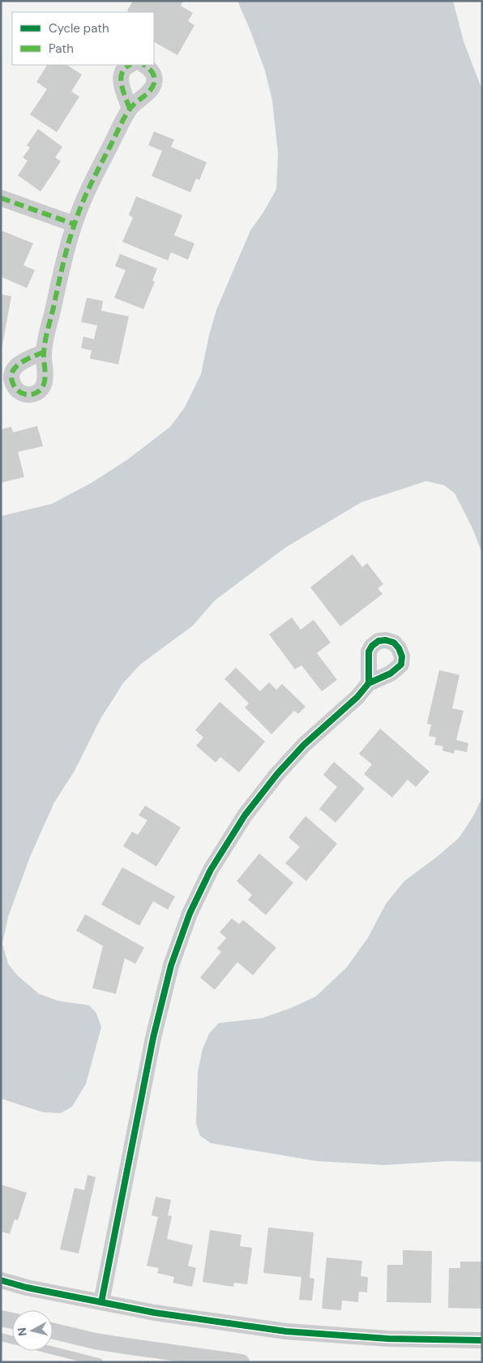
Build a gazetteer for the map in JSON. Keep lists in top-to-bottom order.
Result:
{
  "legend": ["Cycle path", "Path"],
  "north": "left"
}
